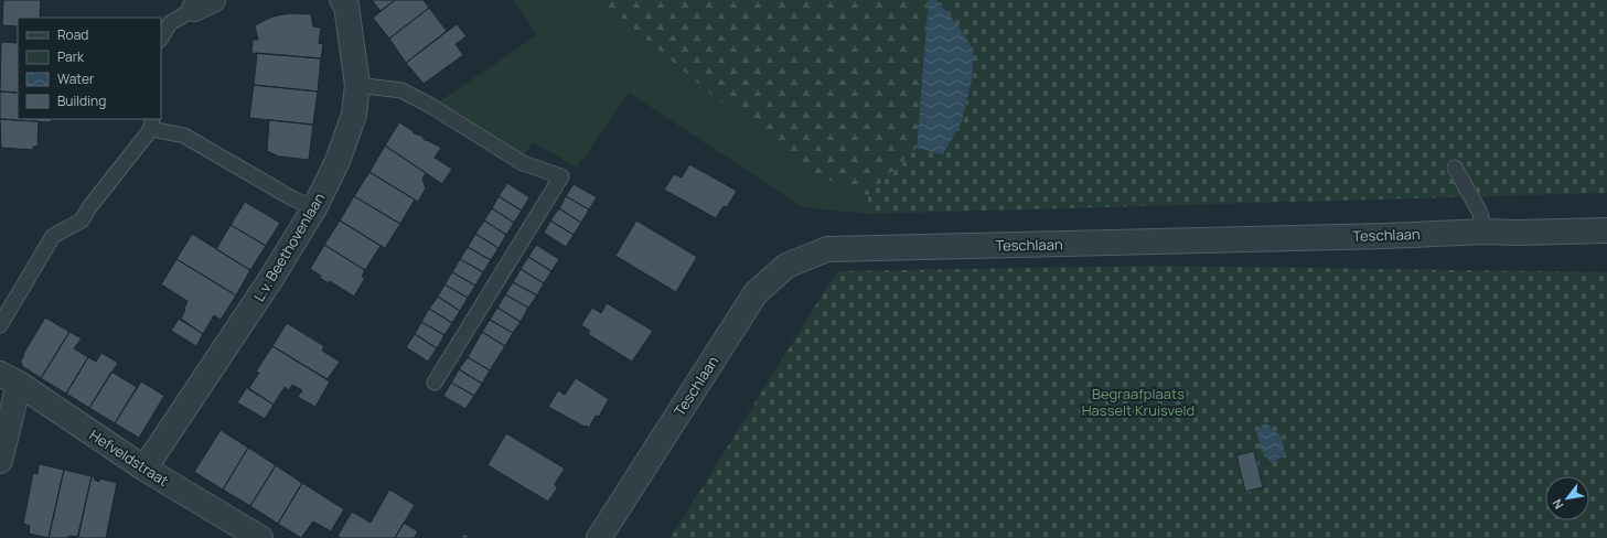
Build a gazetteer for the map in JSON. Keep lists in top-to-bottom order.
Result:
{
  "streets": {
    "street": ["Teschlaan", "L.v. Beethovenlaan", "Hefveldstraat"]
  },
  "crossings": [
    ["L.v. Beethovenlaan", "Hefveldstraat"]
  ],
  "parks": ["Begraafplaats Hasselt Kruisveld"],
  "legend": [
    "Road",
    "Park",
    "Water",
    "Building"
  ],
  "north": "bottom left"
}
